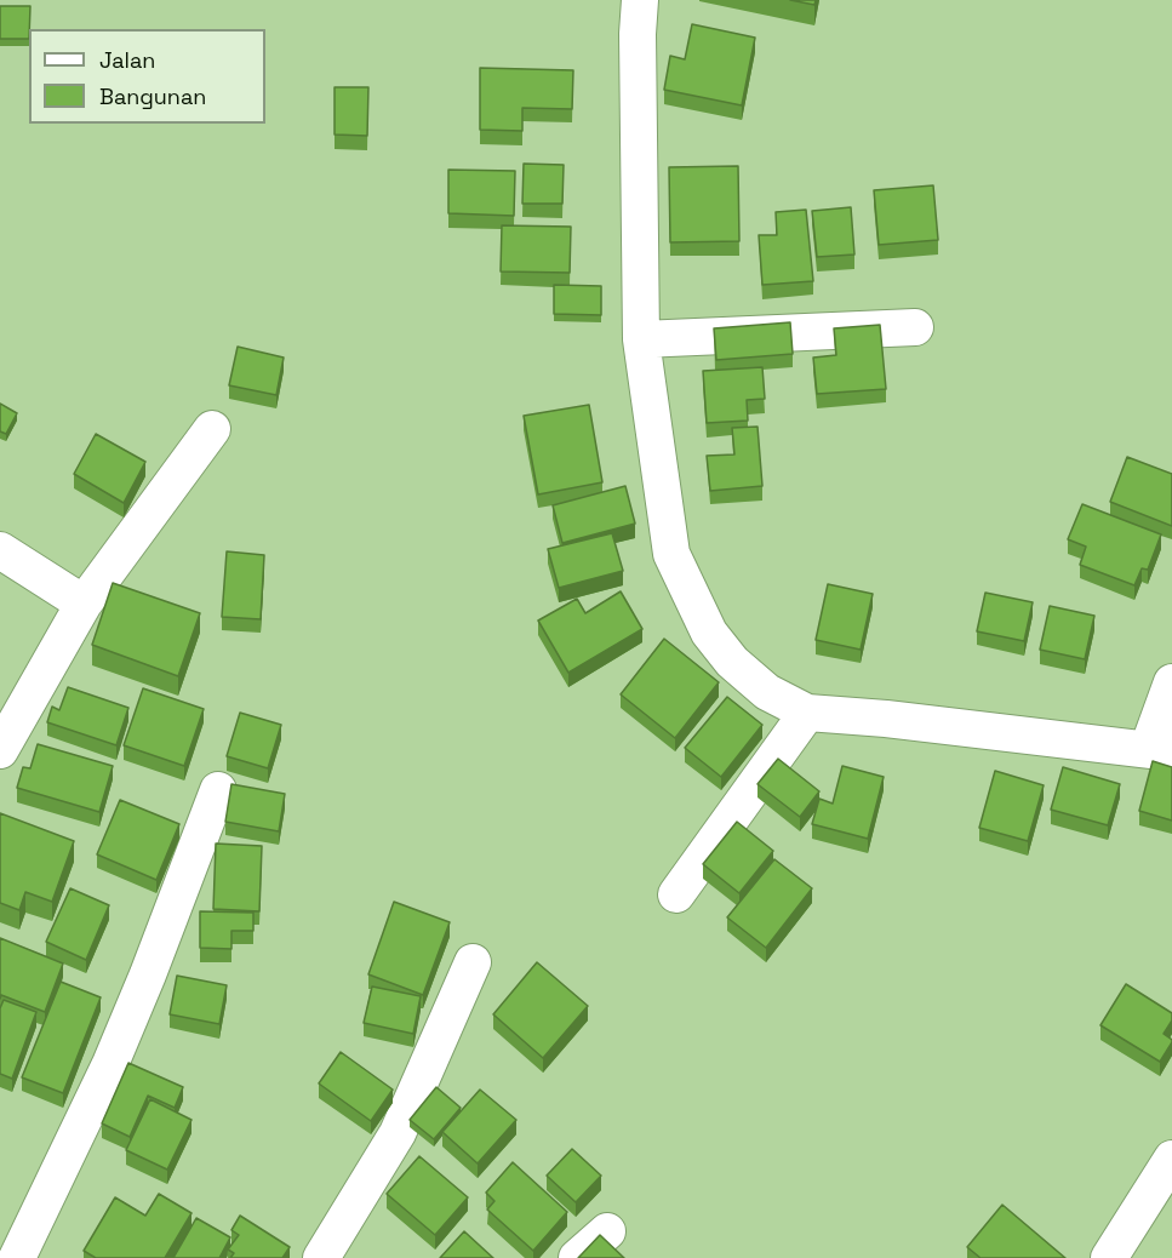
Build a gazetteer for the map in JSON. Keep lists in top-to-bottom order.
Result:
{
  "legend": ["Jalan", "Bangunan"]
}
